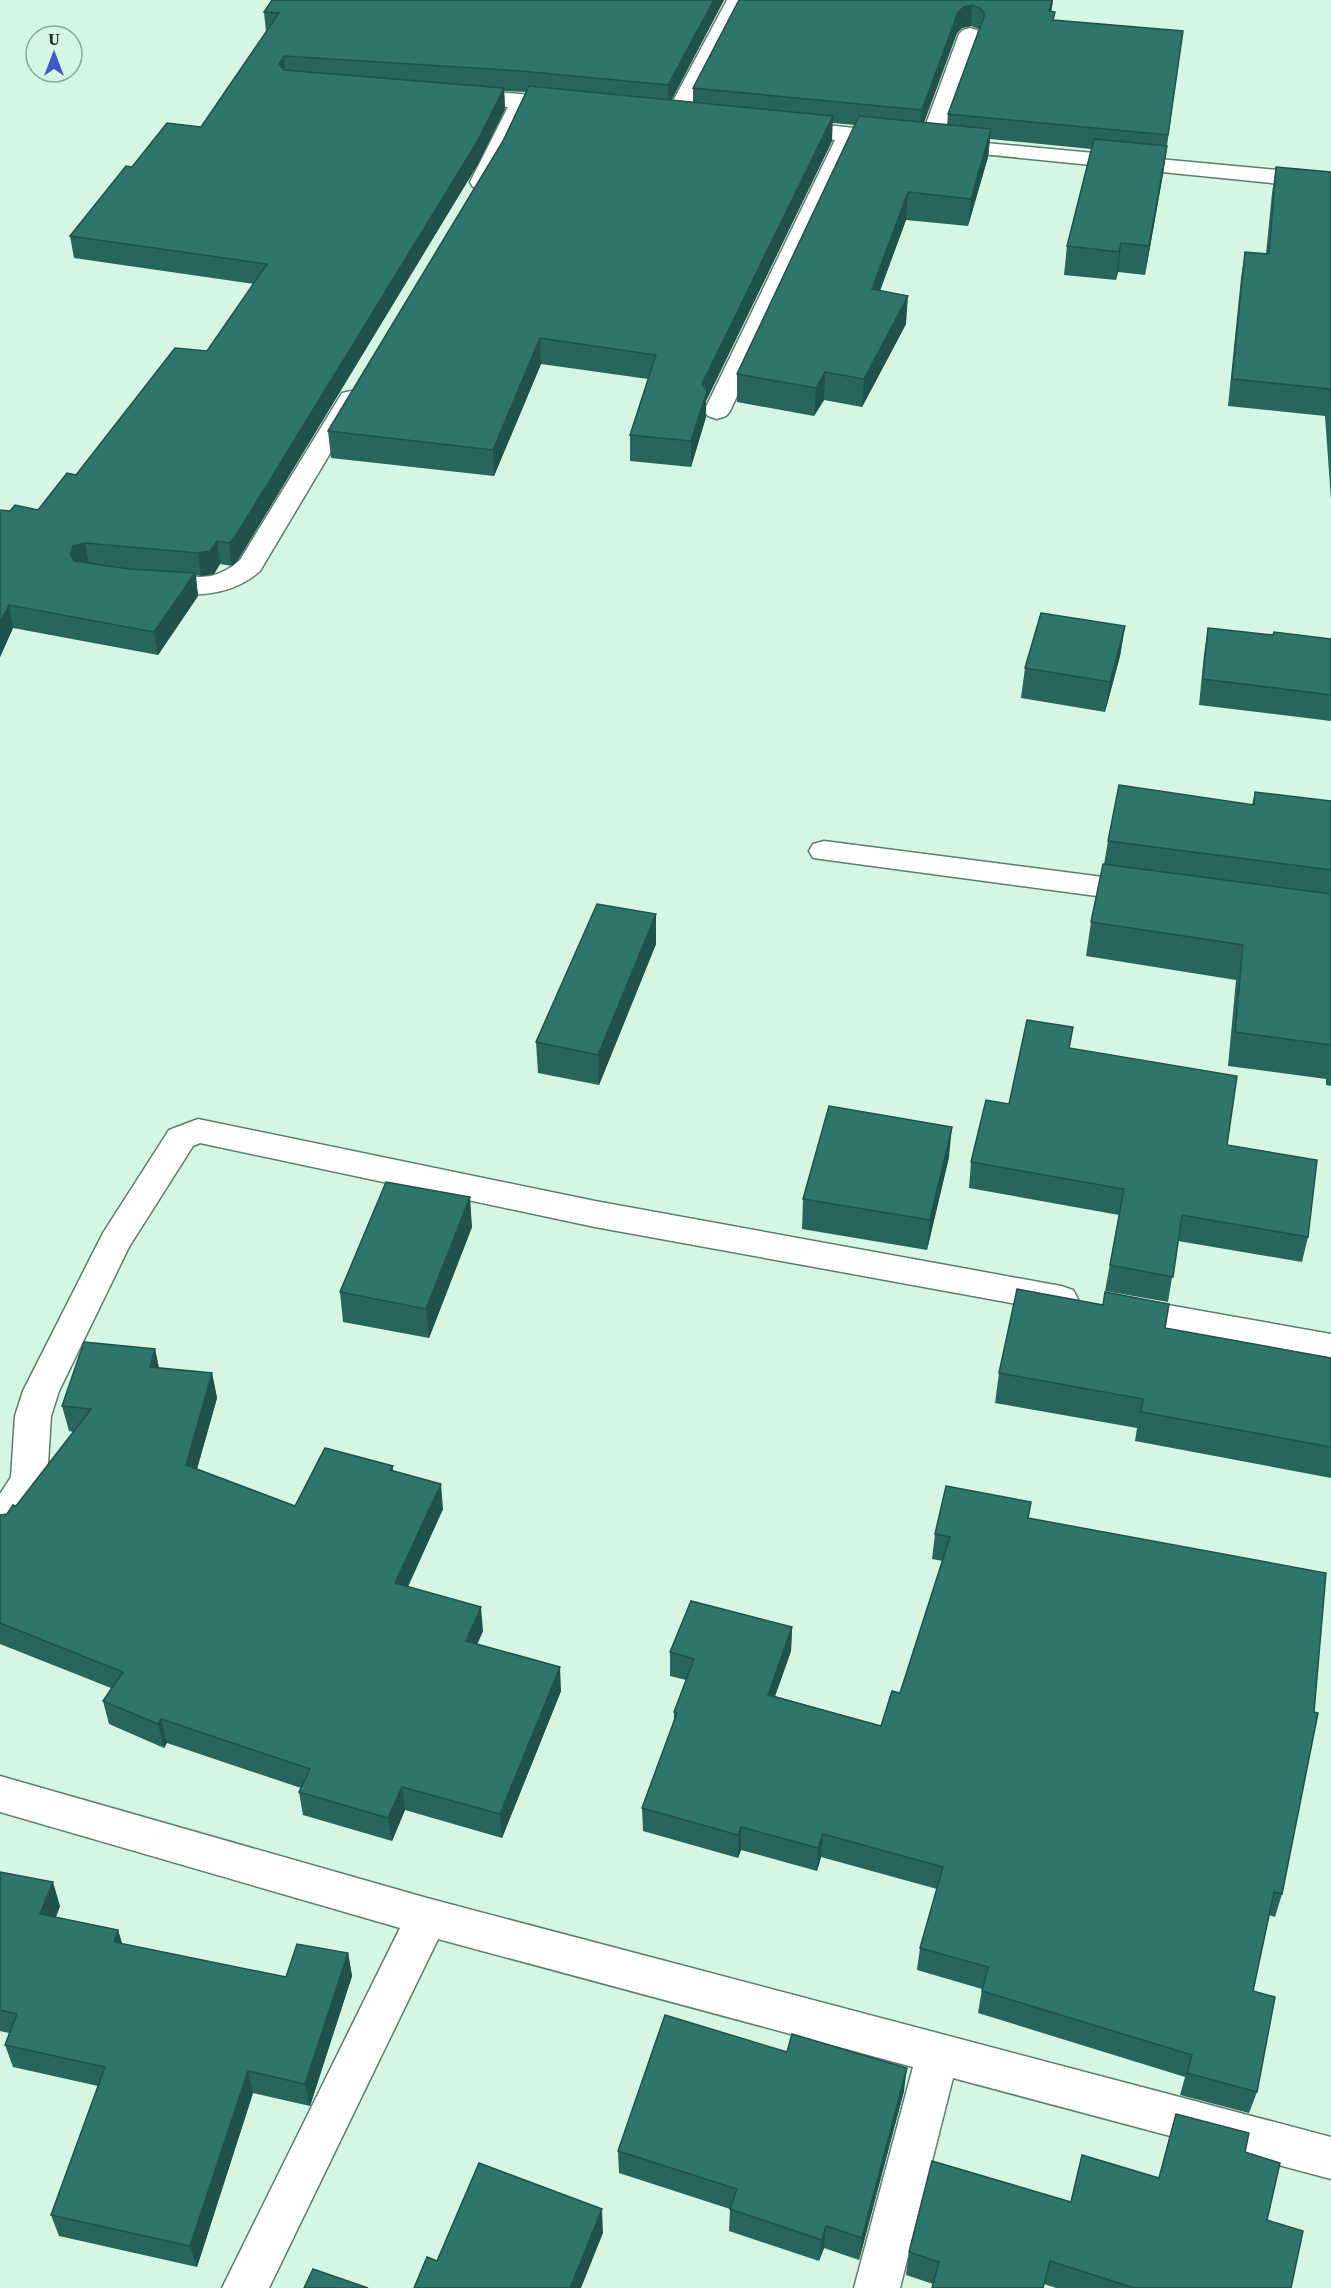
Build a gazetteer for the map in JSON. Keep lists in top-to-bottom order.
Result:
{
  "north": "top"
}
